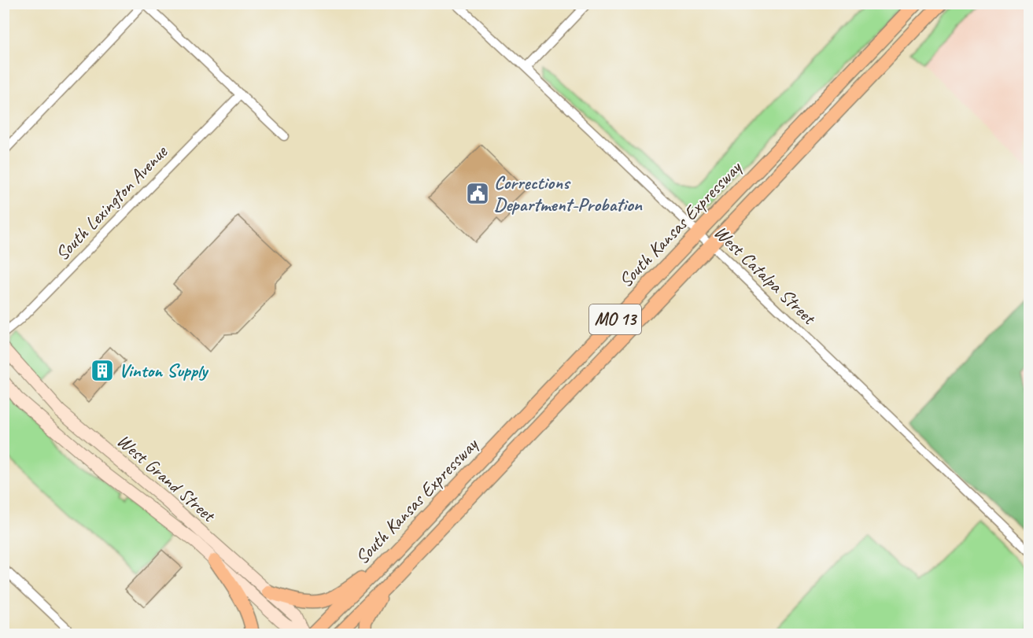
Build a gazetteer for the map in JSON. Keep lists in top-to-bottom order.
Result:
{
  "streets": {
    "main road": ["South Kansas Expressway", "MO 13", "West Grand Street"],
    "street": ["South Lexington Avenue", "West Catalpa Street"]
  },
  "crossings": [
    ["South Kansas Expressway", "West Catalpa Street"]
  ],
  "places": {
    "public building": ["Corrections Department-Probation"],
    "building": ["Vinton Supply"]
  }
}
